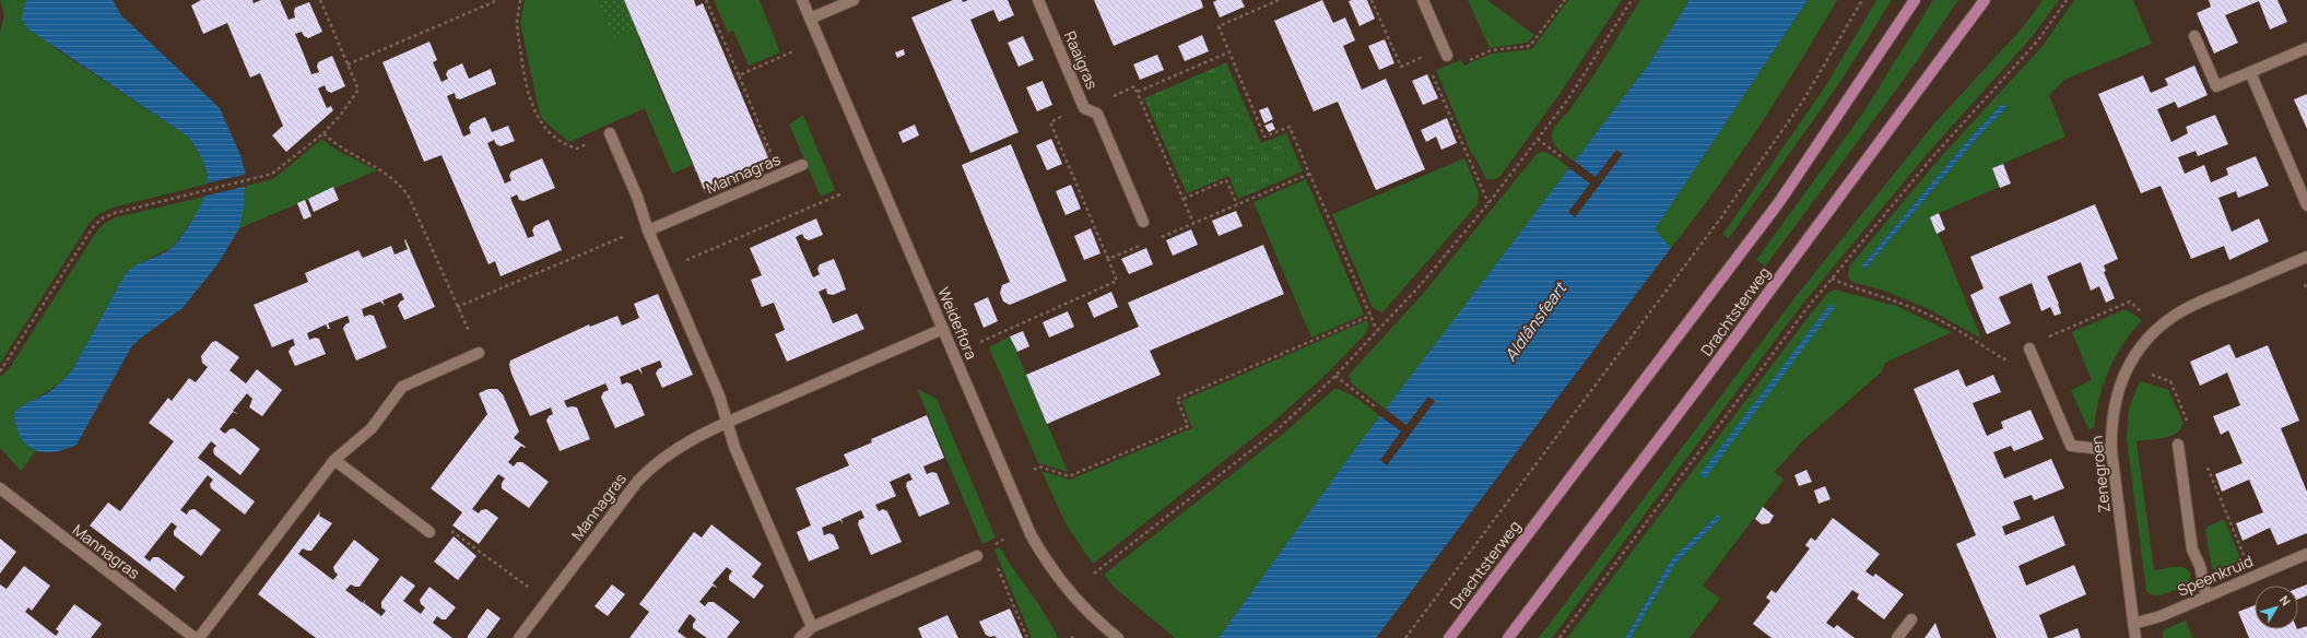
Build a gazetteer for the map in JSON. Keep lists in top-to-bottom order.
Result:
{
  "streets": {
    "main road": ["Drachtsterweg"],
    "street": [
      "Raaigras",
      "Mannagras",
      "Weideflora",
      "Zenegroen",
      "Speenkruid"
    ]
  },
  "crossings": [
    ["Mannagras", "Weideflora"],
    ["Zenegroen", "Speenkruid"]
  ],
  "water": ["Aldlânsfeart"],
  "north": "top right"
}
